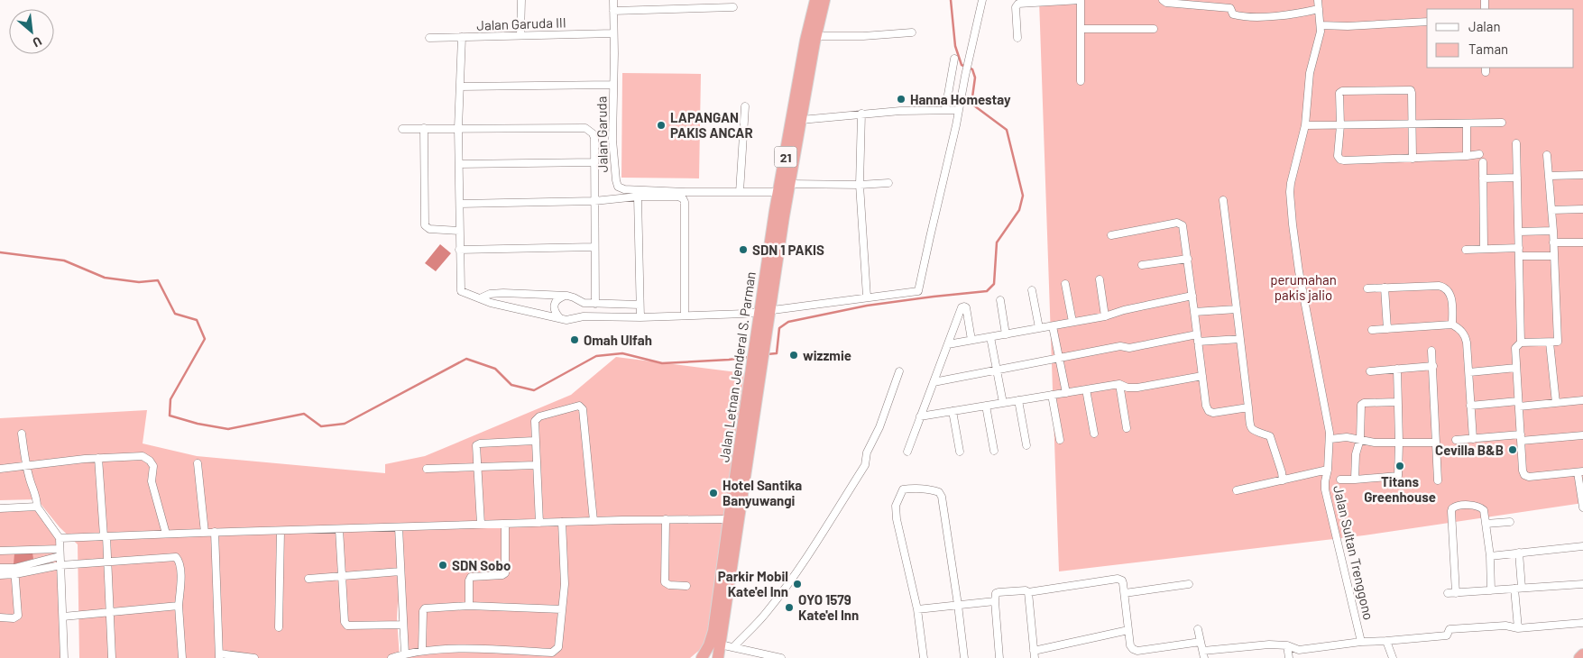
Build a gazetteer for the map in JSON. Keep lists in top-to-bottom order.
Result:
{
  "streets": {
    "highway": ["21", "Jalan Letnan Jenderal S. Parman"],
    "street": ["Jalan Garuda III", "Jalan Garuda", "Jalan Sultan Trenggono"]
  },
  "crossings": [
    ["Jalan Garuda III", "Jalan Garuda"],
    ["Jalan Garuda", "Jalan Letnan Jenderal S. Parman"]
  ],
  "parks": ["perumahan pakis jalio"],
  "places": [
    "Hanna Homestay",
    "LAPANGAN PAKIS ANCAR",
    "SDN 1 PAKIS",
    "Omah Ulfah",
    "wizzmie",
    "Cevilla B&B",
    "Titans Greenhouse",
    "Hotel Santika Banyuwangi",
    "SDN Sobo",
    "Parkir Mobil Kate'el Inn",
    "OYO 1579 Kate'el Inn"
  ],
  "legend": ["Jalan", "Taman"],
  "north": "bottom right"
}
